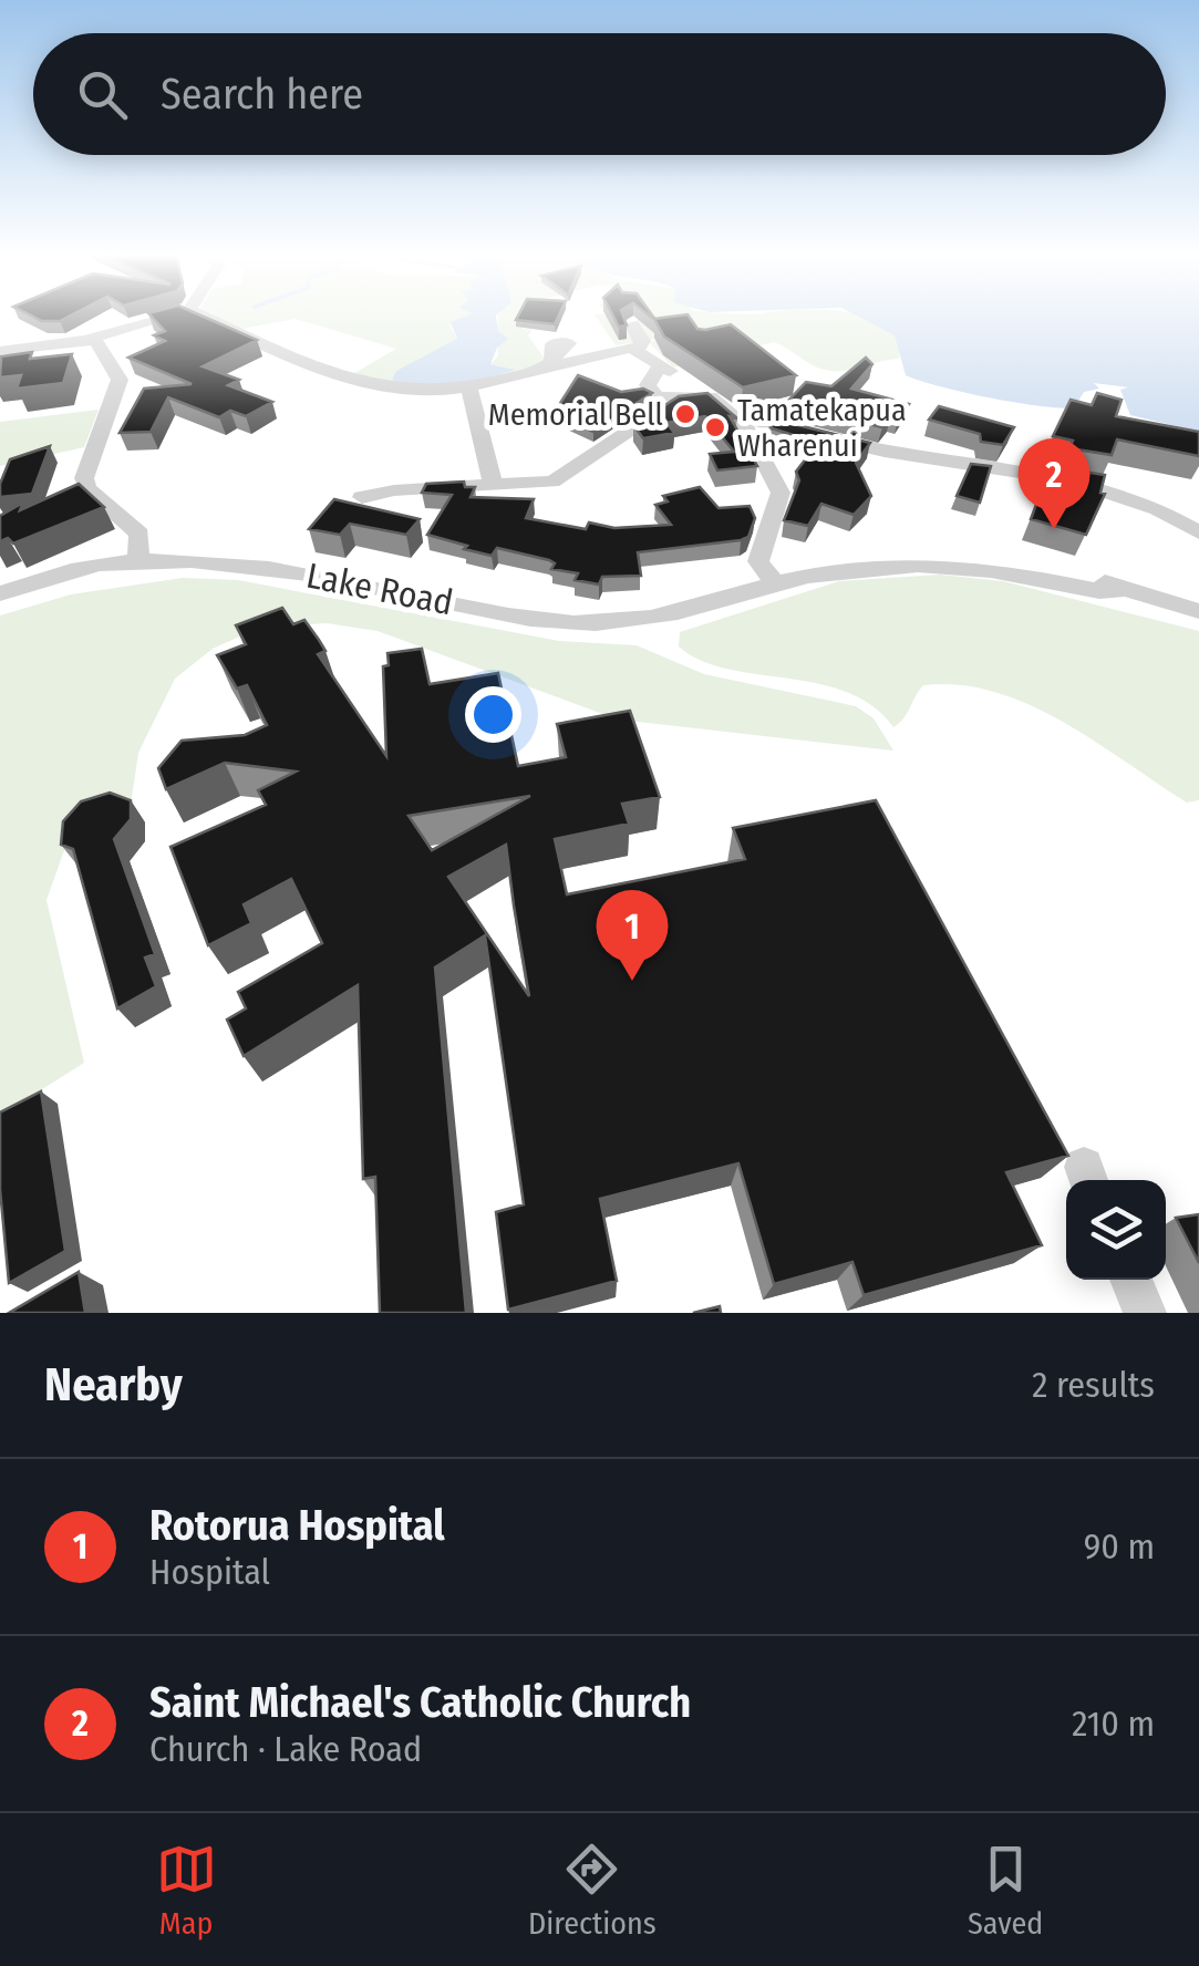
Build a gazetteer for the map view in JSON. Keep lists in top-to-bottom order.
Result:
{
  "streets": {
    "street": ["Lake Road"]
  },
  "places": ["Memorial Bell", "Tamatekapua Wharenui"],
  "page": {
    "search": "Search here",
    "pins": ["2", "1"],
    "heading": ["Nearby", "2 results"],
    "list": [
      {
        "mark": "1",
        "name": "Rotorua Hospital",
        "note": "Hospital",
        "value": "90 m"
      },
      {
        "mark": "2",
        "name": "Saint Michael's Catholic Church",
        "note": "Church · Lake Road",
        "value": "210 m"
      }
    ],
    "nav": ["Map", "Directions", "Saved"]
  }
}
